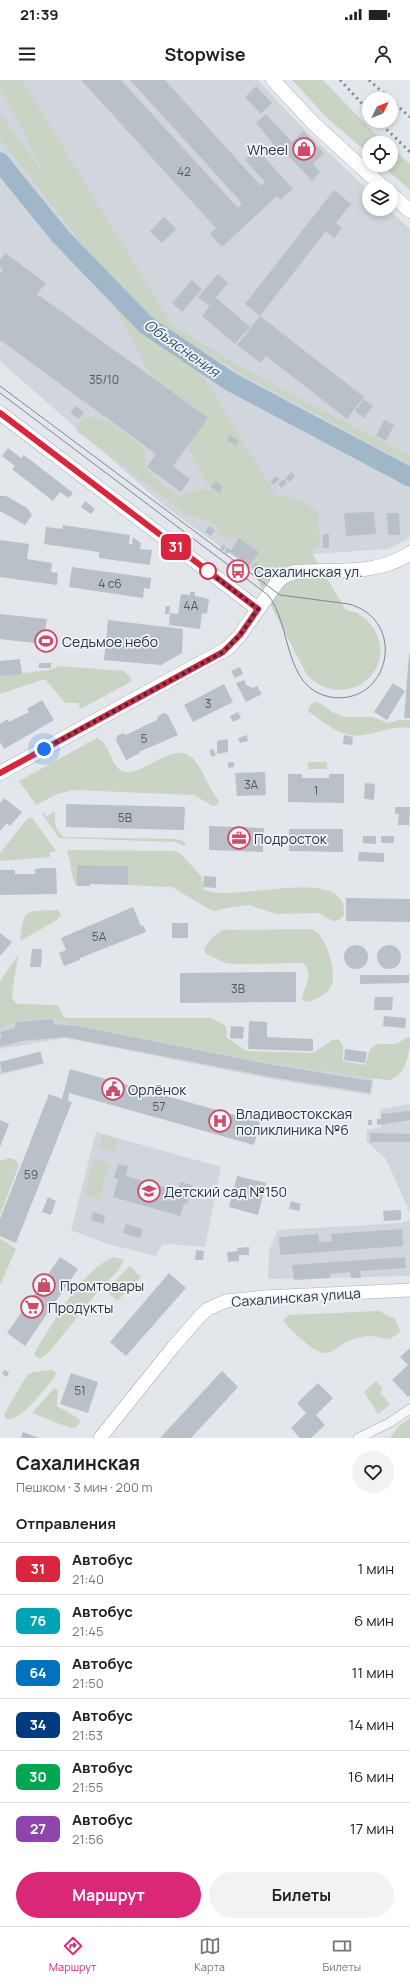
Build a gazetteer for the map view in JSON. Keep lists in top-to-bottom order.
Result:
{
  "streets": {
    "main road": ["Сахалинская улица"]
  },
  "water": ["Объяснения"],
  "places": {
    "shop": ["Wheel", "Промтовары"],
    "bus stop": ["Сахалинская ул."],
    "sports": ["Седьмое небо"],
    "office": ["Подросток"],
    "public building": ["Орлёнок"],
    "hospital": ["Владивостокская поликлиника №6"],
    "school or university": ["Детский сад №150"],
    "supermarket": ["Продукты"]
  },
  "lines": ["bus line 31"],
  "house_numbers": [
    "42",
    "35/10",
    "4 с6",
    "4А",
    "3",
    "5",
    "3А",
    "1",
    "5В",
    "5А",
    "3В",
    "57",
    "59",
    "51"
  ],
  "north": "top right",
  "page": {
    "status": "21:39",
    "header": "Stopwise",
    "on_map": "31",
    "heading": [
      ["Сахалинская", "Пешком · 3 мин · 200 m"],
      "Отправления"
    ],
    "list": [
      {
        "mark": "31",
        "name": "Автобус",
        "note": "21:40",
        "value": "1 мин"
      },
      {
        "mark": "76",
        "name": "Автобус",
        "note": "21:45",
        "value": "6 мин"
      },
      {
        "mark": "64",
        "name": "Автобус",
        "note": "21:50",
        "value": "11 мин"
      },
      {
        "mark": "34",
        "name": "Автобус",
        "note": "21:53",
        "value": "14 мин"
      },
      {
        "mark": "30",
        "name": "Автобус",
        "note": "21:55",
        "value": "16 мин"
      },
      {
        "mark": "27",
        "name": "Автобус",
        "note": "21:56",
        "value": "17 мин"
      }
    ],
    "buttons": ["Маршрут", "Билеты"],
    "tabs": ["Маршрут", "Карта", "Билеты"]
  }
}
